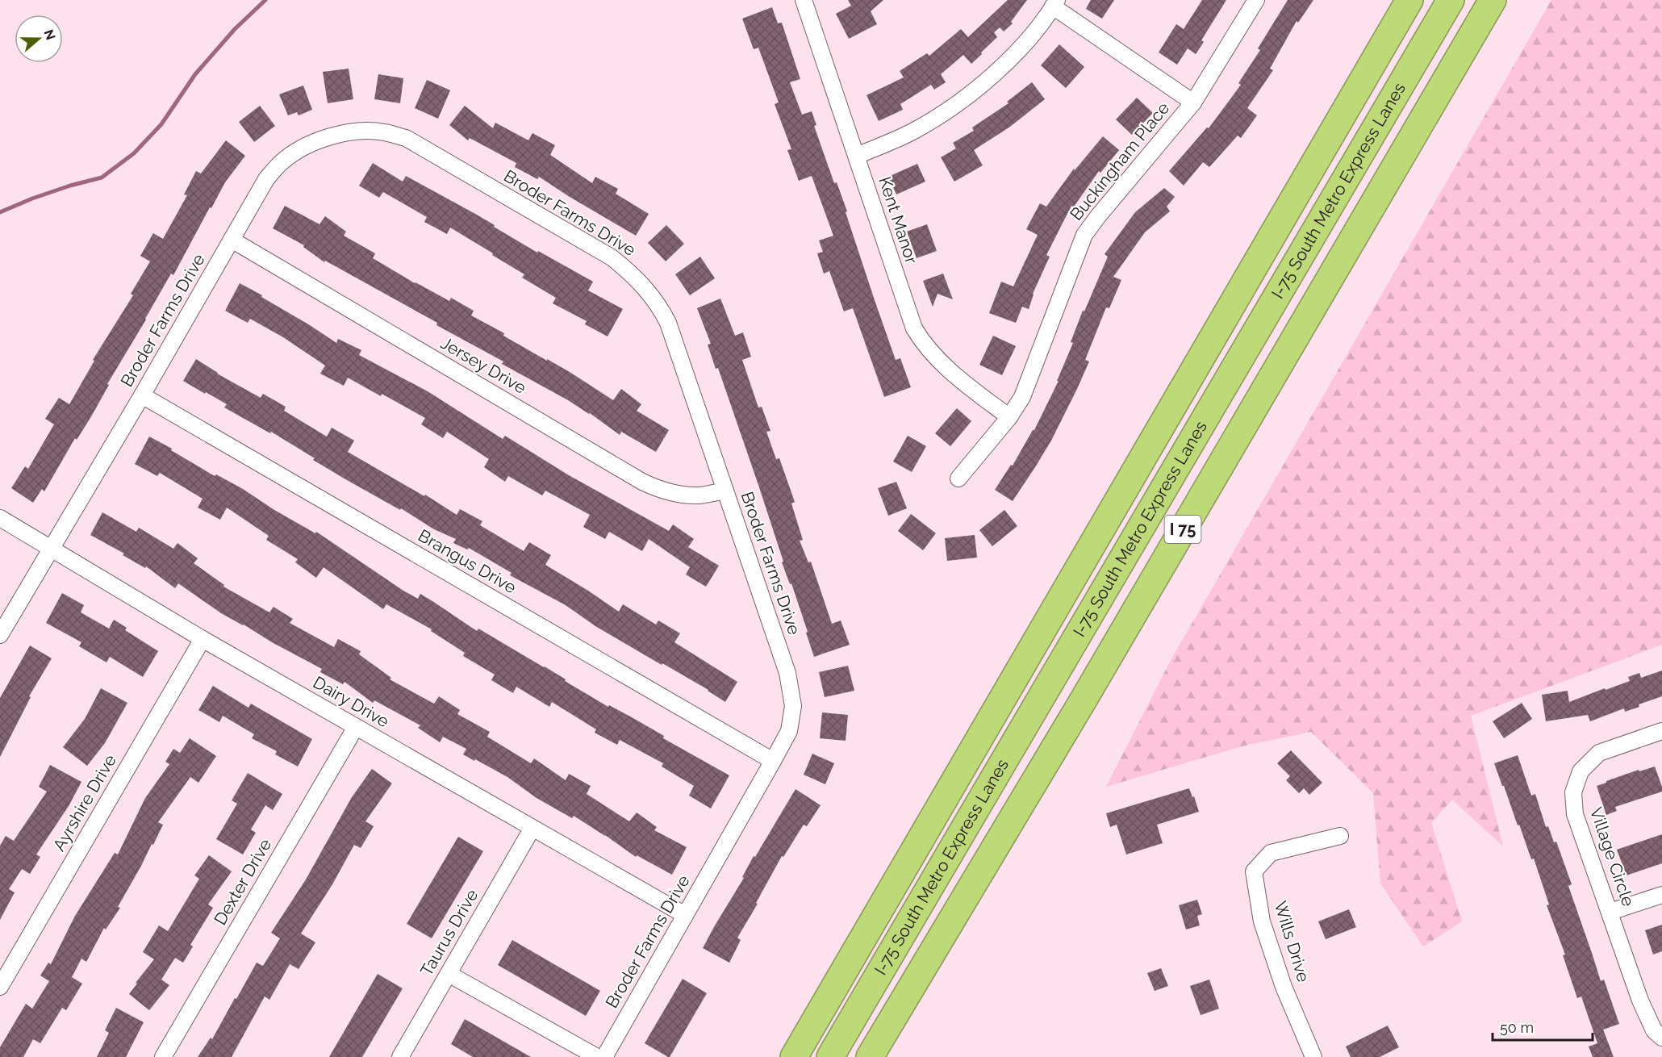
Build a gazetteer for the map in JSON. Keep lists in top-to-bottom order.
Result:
{
  "streets": {
    "highway": ["I-75 South Metro Express Lanes", "I 75"],
    "street": [
      "Buckingham Place",
      "Broder Farms Drive",
      "Kent Manor",
      "Jersey Drive",
      "Brangus Drive",
      "Dairy Drive",
      "Ayrshire Drive",
      "Village Circle",
      "Dexter Drive",
      "Taurus Drive",
      "Wills Drive"
    ]
  },
  "crossings": [
    ["Buckingham Place", "Kent Manor"],
    ["Broder Farms Drive", "Jersey Drive"],
    ["Broder Farms Drive", "Brangus Drive"],
    ["Broder Farms Drive", "Dairy Drive"],
    ["Dairy Drive", "Ayrshire Drive"],
    ["Dairy Drive", "Dexter Drive"],
    ["Dairy Drive", "Taurus Drive"]
  ],
  "scale_bar": "50 m",
  "north": "right"
}
